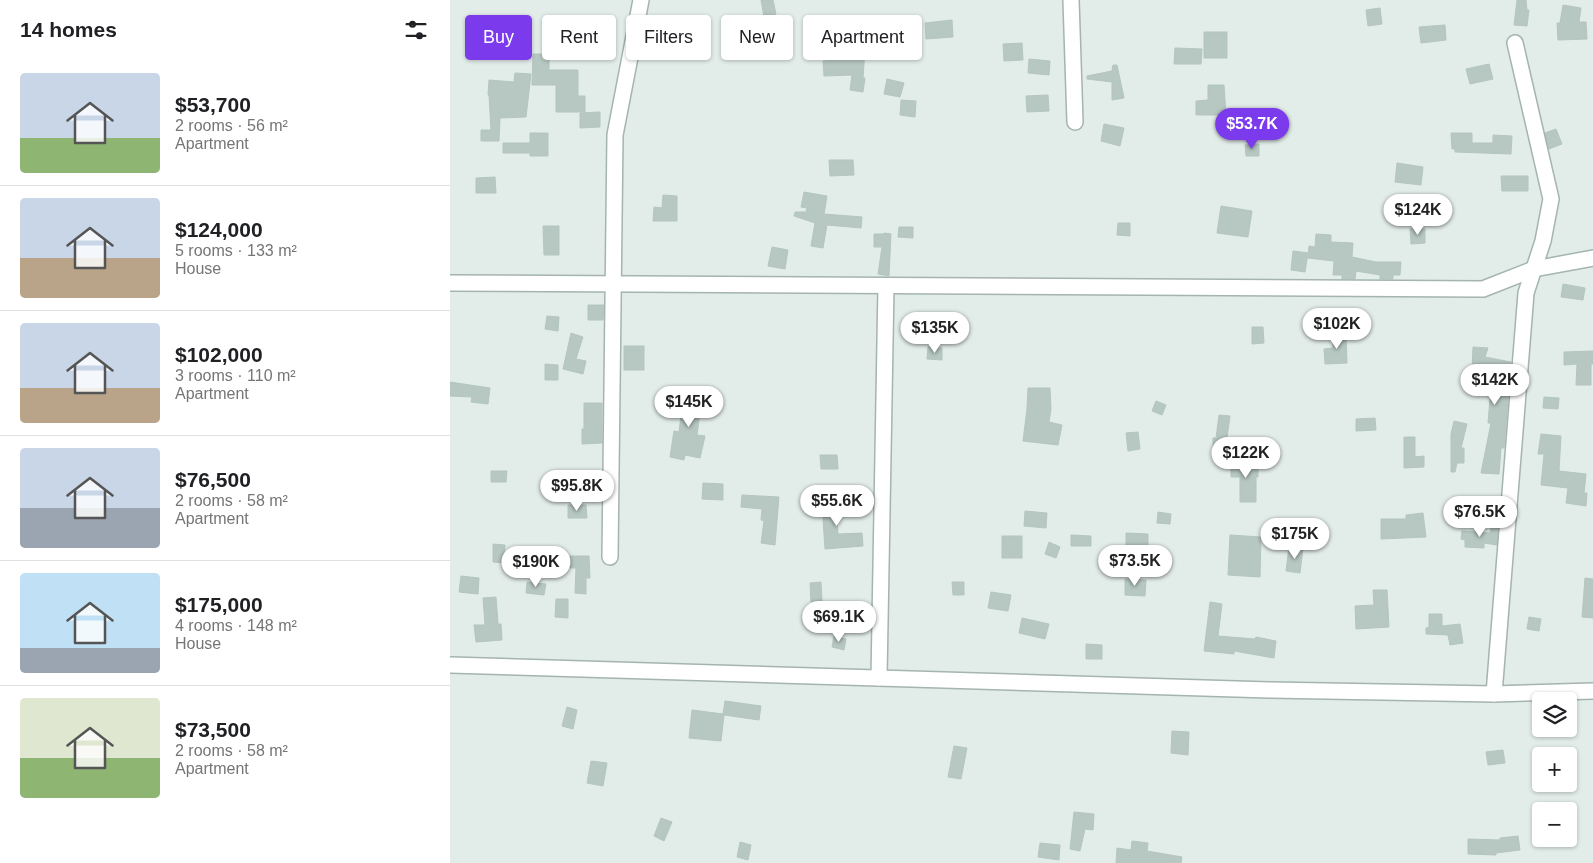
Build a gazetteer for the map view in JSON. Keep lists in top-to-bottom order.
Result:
{
  "page": {
    "heading": "14 homes",
    "chip": [
      "Buy",
      "Rent",
      "Filters",
      "New",
      "Apartment"
    ],
    "list": [
      {
        "name": "$53,700",
        "note": "2 rooms · 56 m² · Apartment"
      },
      {
        "name": "$124,000",
        "note": "5 rooms · 133 m² · House"
      },
      {
        "name": "$102,000",
        "note": "3 rooms · 110 m² · Apartment"
      },
      {
        "name": "$76,500",
        "note": "2 rooms · 58 m² · Apartment"
      },
      {
        "name": "$175,000",
        "note": "4 rooms · 148 m² · House"
      },
      {
        "name": "$73,500",
        "note": "2 rooms · 58 m² · Apartment"
      }
    ],
    "price": [
      "$53.7K",
      "$124K",
      "$102K",
      "$135K",
      "$142K",
      "$145K",
      "$122K",
      "$95.8K",
      "$55.6K",
      "$76.5K",
      "$175K",
      "$73.5K",
      "$190K",
      "$69.1K"
    ],
    "map_buttons": ["+", "−"]
  }
}
